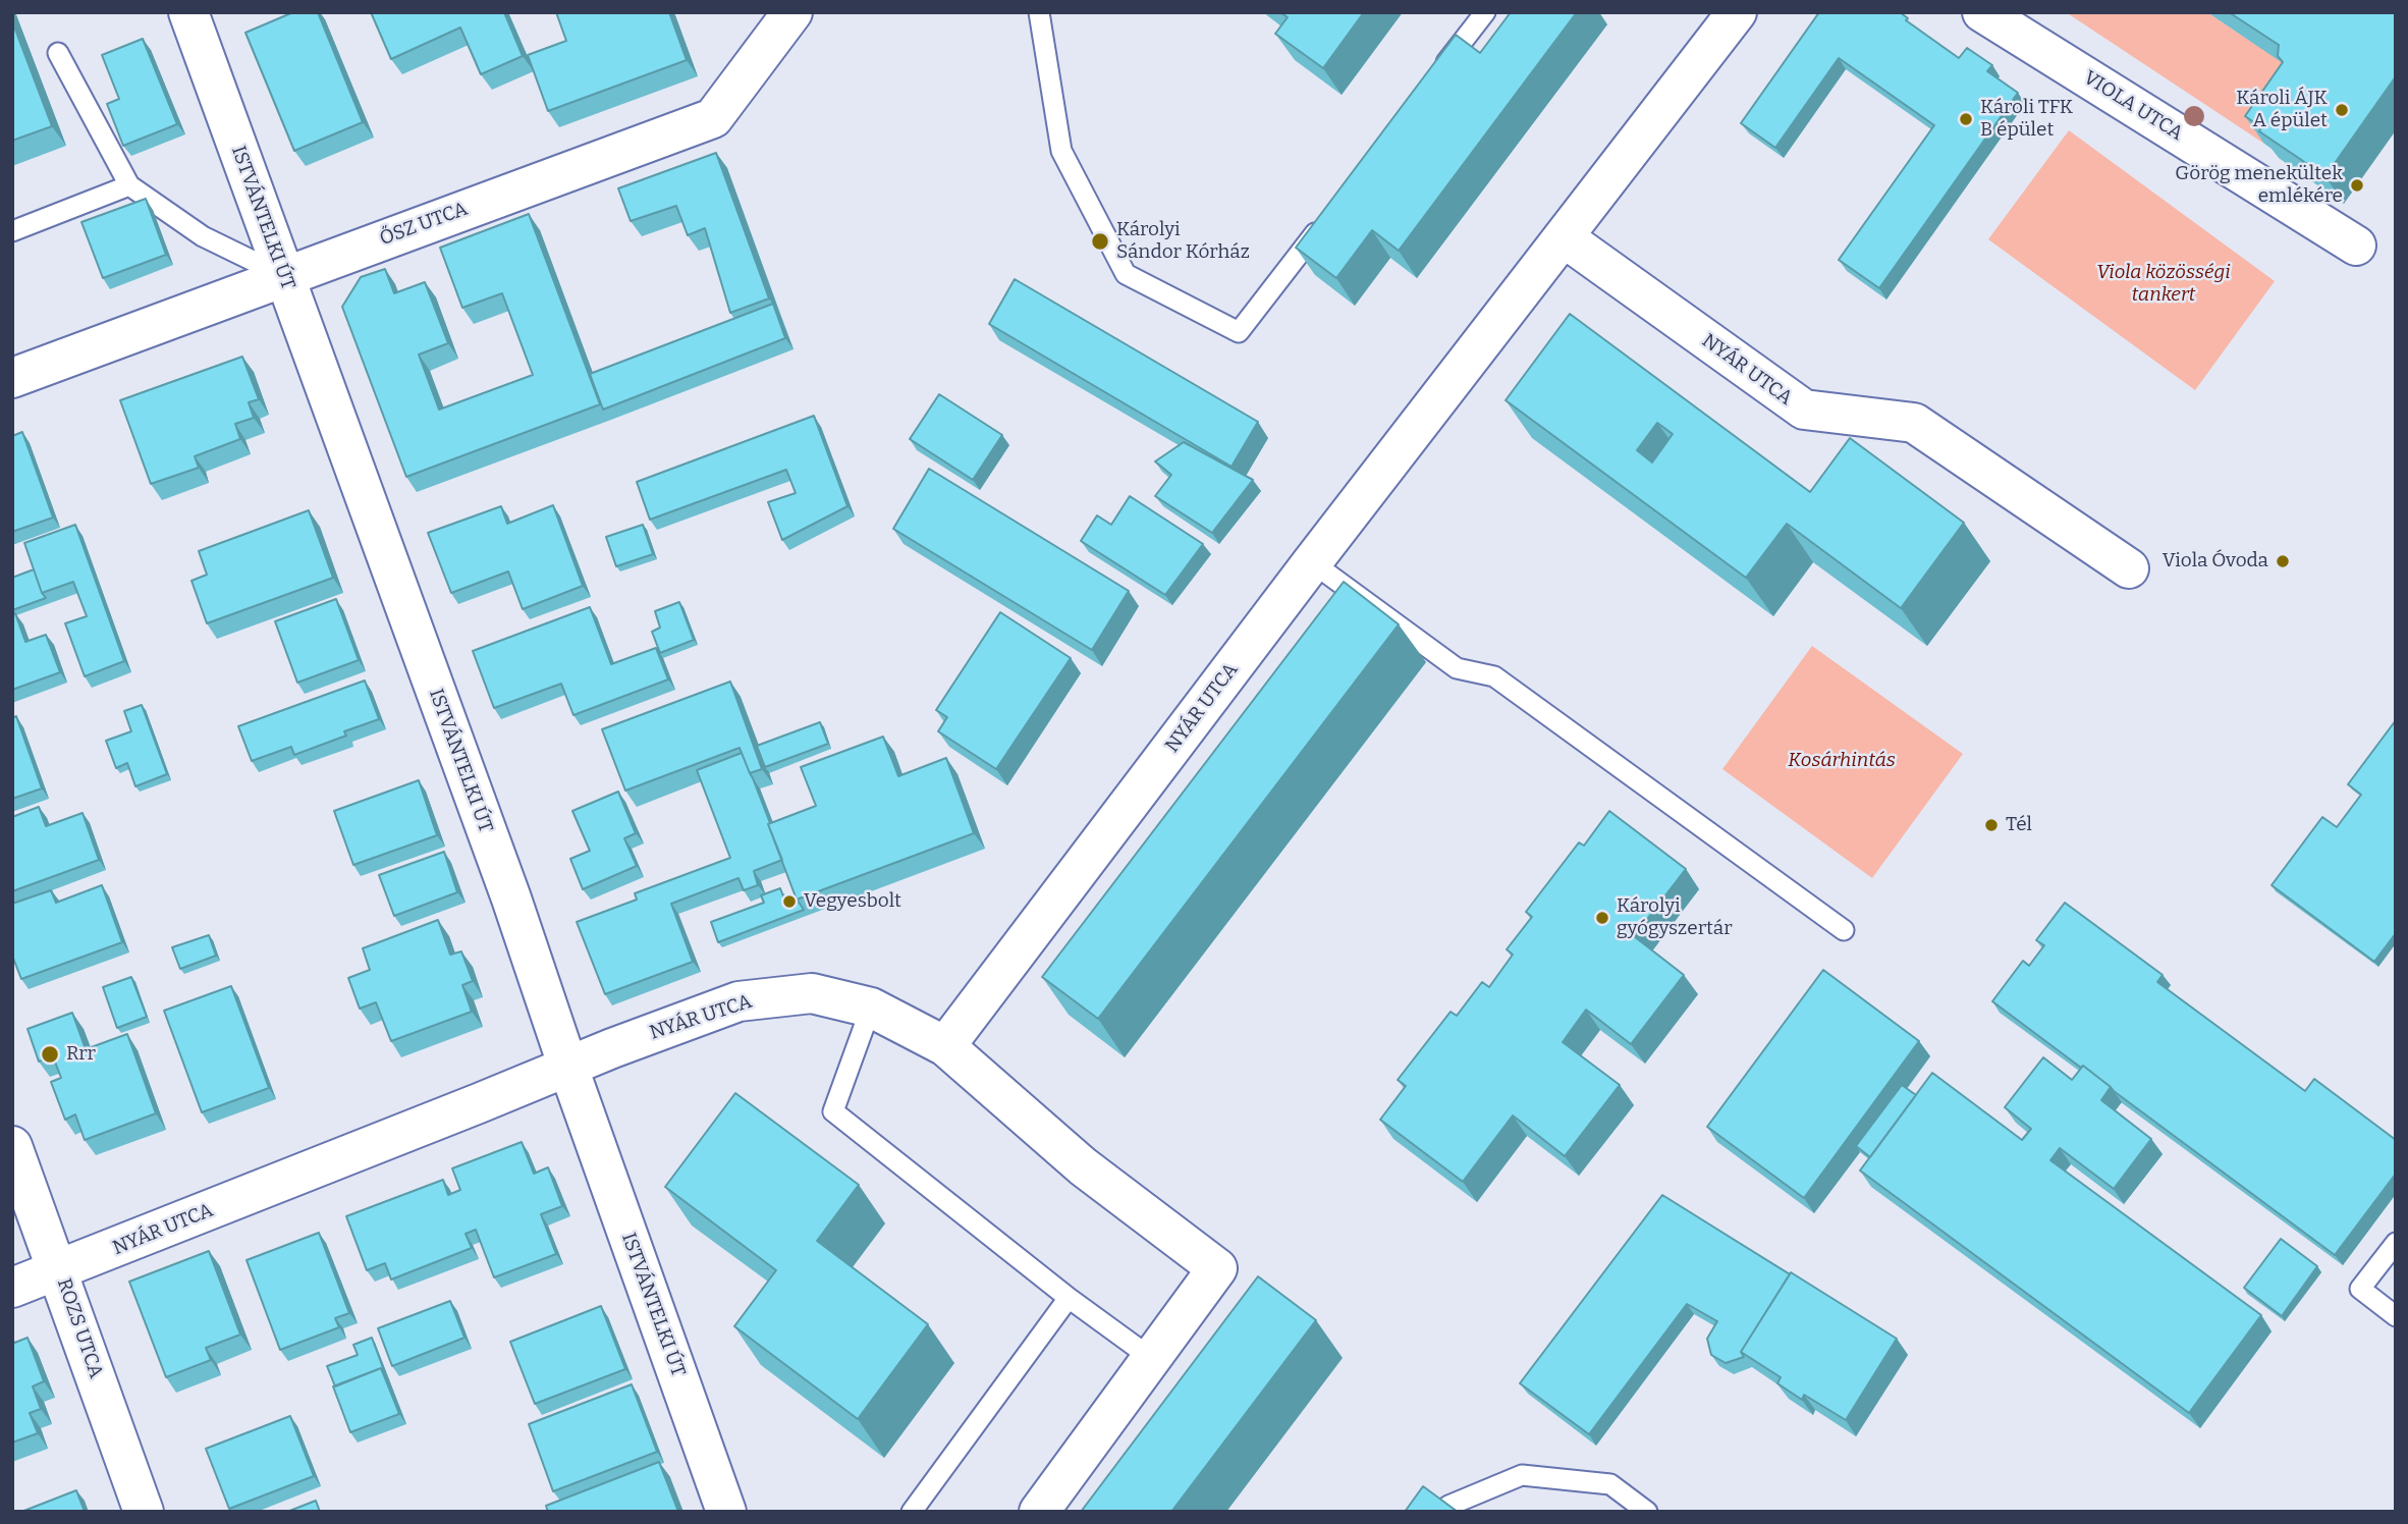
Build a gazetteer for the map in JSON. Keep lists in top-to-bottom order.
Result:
{
  "streets": {
    "street": [
      "VIOLA UTCA",
      "ISTVÁNTELKI ÚT",
      "ŐSZ UTCA",
      "NYÁR UTCA",
      "ROZS UTCA"
    ]
  },
  "crossings": [
    ["ISTVÁNTELKI ÚT", "ŐSZ UTCA"],
    ["ISTVÁNTELKI ÚT", "NYÁR UTCA"],
    ["NYÁR UTCA", "ROZS UTCA"]
  ],
  "parks": ["Viola közösségi tankert", "Kosárhintás"],
  "places": [
    "Károli ÁJK A épület",
    "Károli TFK B épület",
    "Görög menekültek emlékére",
    "Károlyi Sándor Kórház",
    "Viola Óvoda",
    "Tél",
    "Vegyesbolt",
    "Károlyi gyógyszertár",
    "Rrr"
  ]
}
